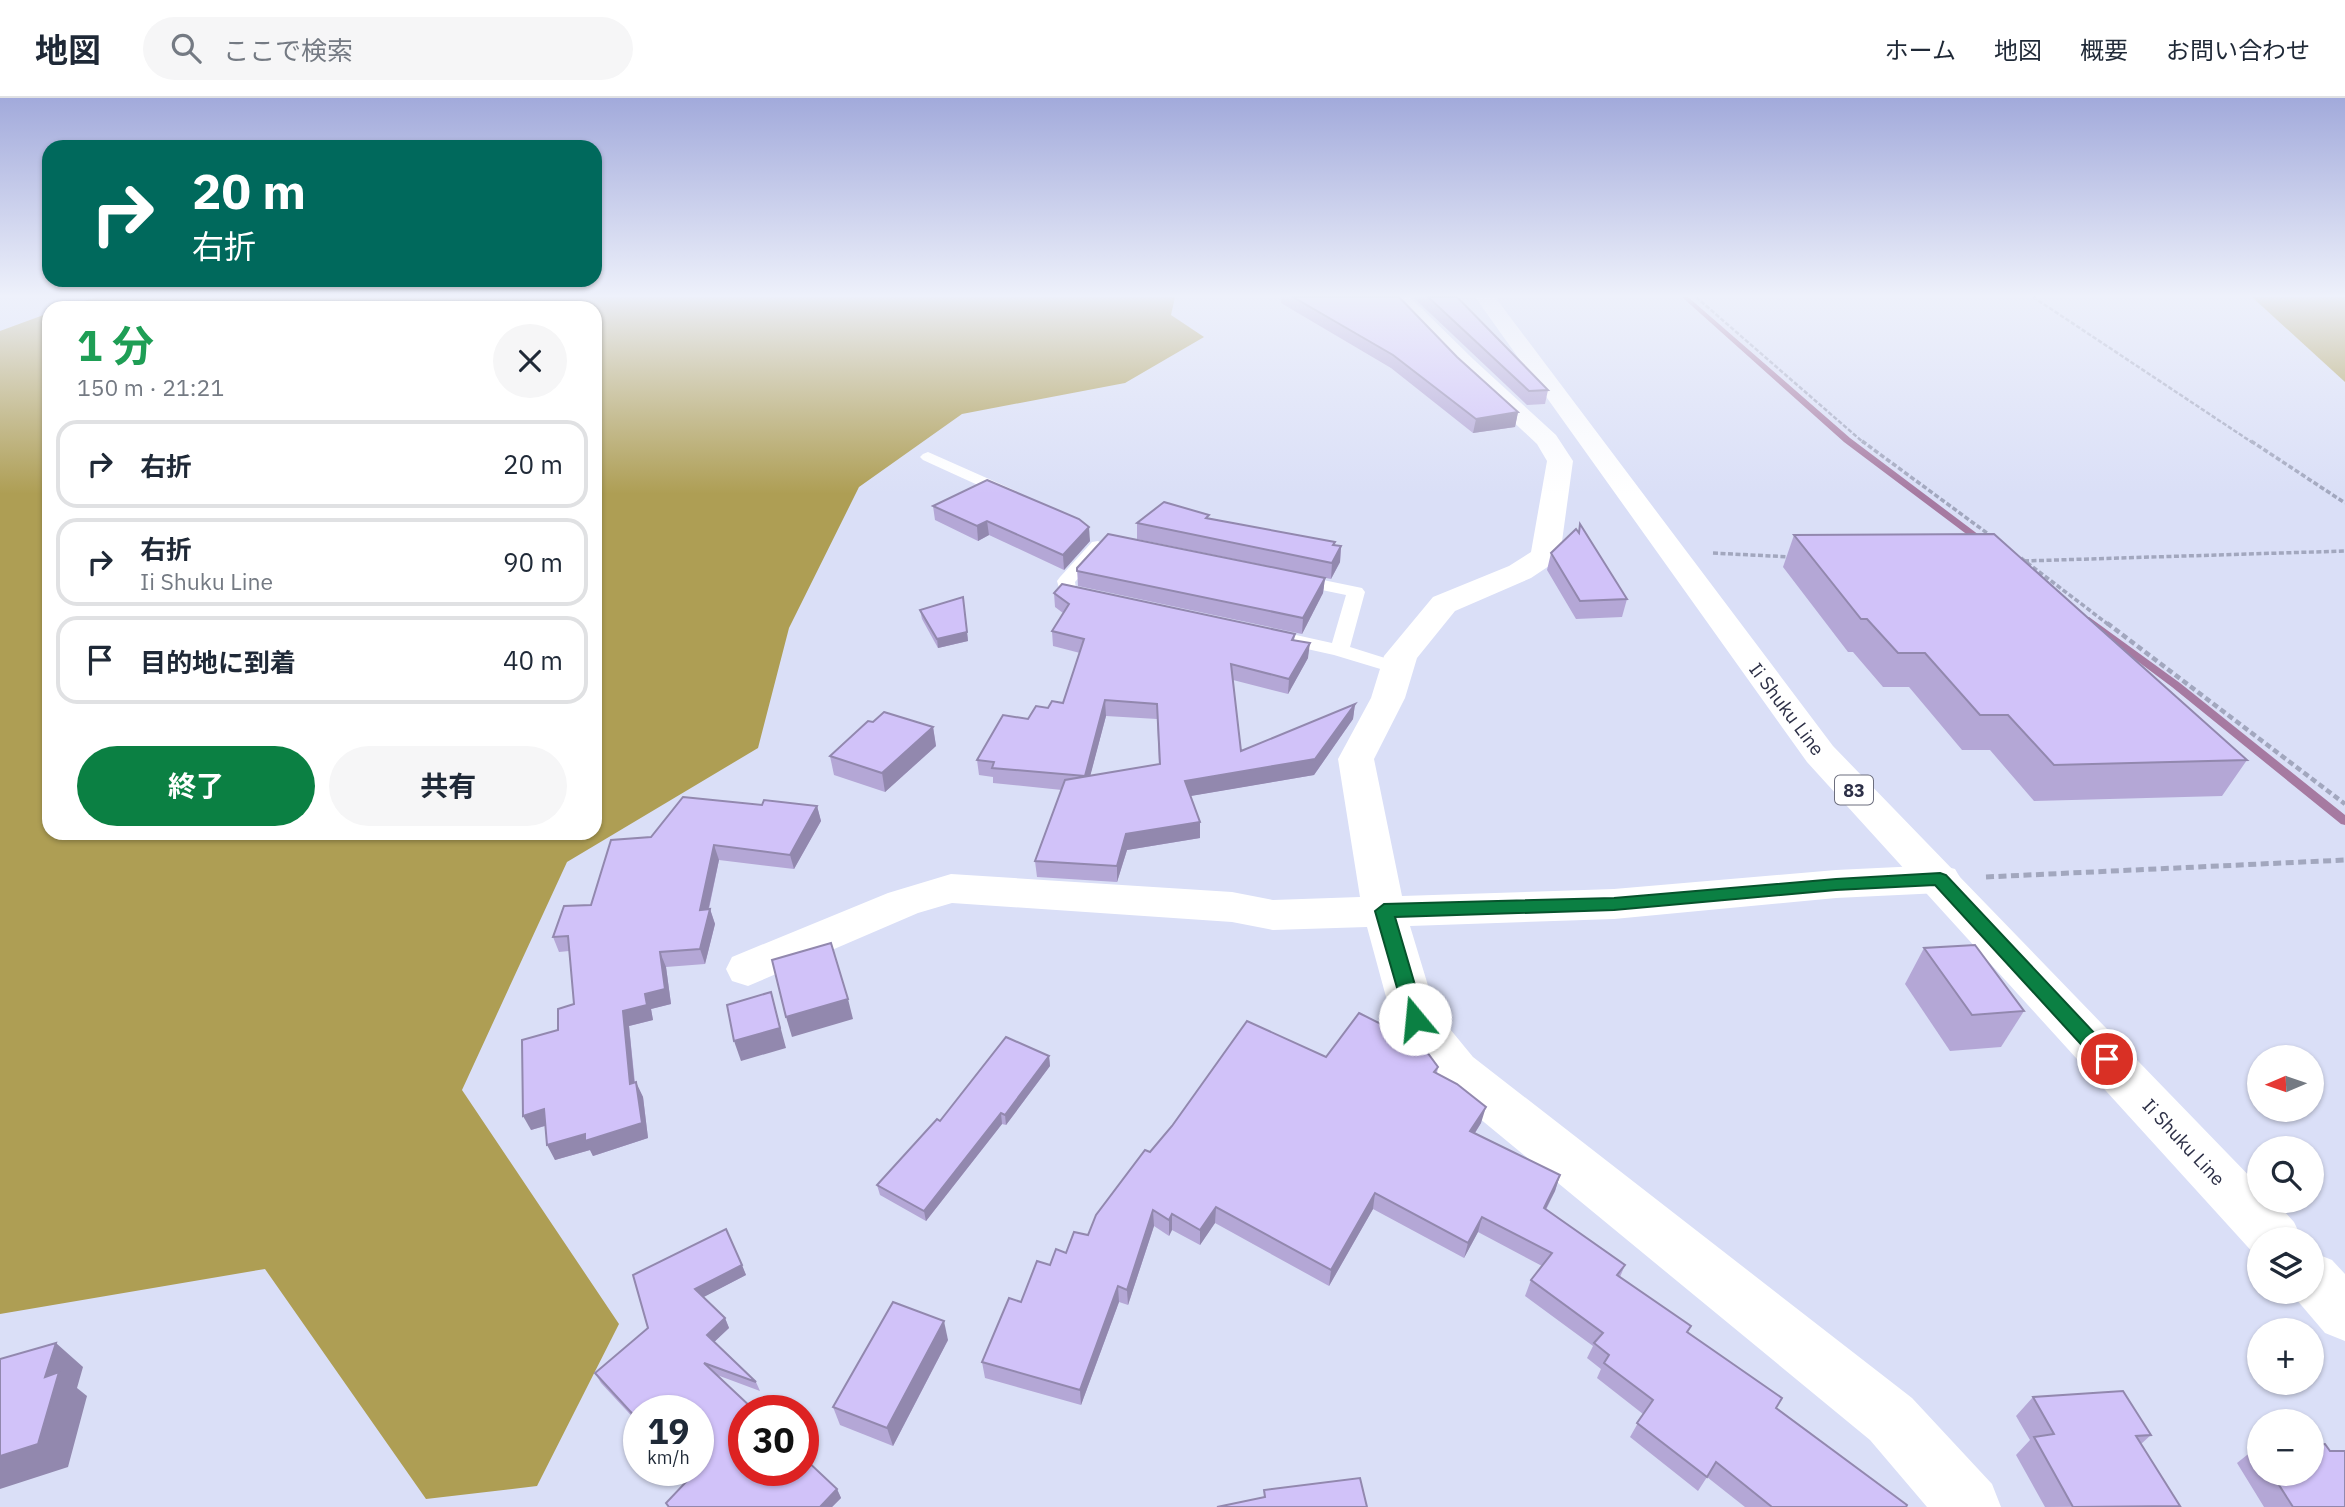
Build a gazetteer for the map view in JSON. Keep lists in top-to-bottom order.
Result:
{
  "streets": {
    "street": ["Ii Shuku Line", "83"]
  },
  "north": "left",
  "page": {
    "header": "地図",
    "search": "ここで検索",
    "nav": [
      "ホーム",
      "地図",
      "概要",
      "お問い合わせ"
    ],
    "turn": ["20 m", "右折"],
    "heading": ["1 分", "150 m · 21:21"],
    "list": [
      {
        "name": "右折",
        "value": "20 m"
      },
      {
        "name": "右折",
        "note": "Ii Shuku Line",
        "value": "90 m"
      },
      {
        "name": "目的地に到着",
        "value": "40 m"
      }
    ],
    "buttons": ["終了", "共有"],
    "map_buttons": ["+", "−"],
    "speed": "19 km/h",
    "limit": "30"
  }
}
